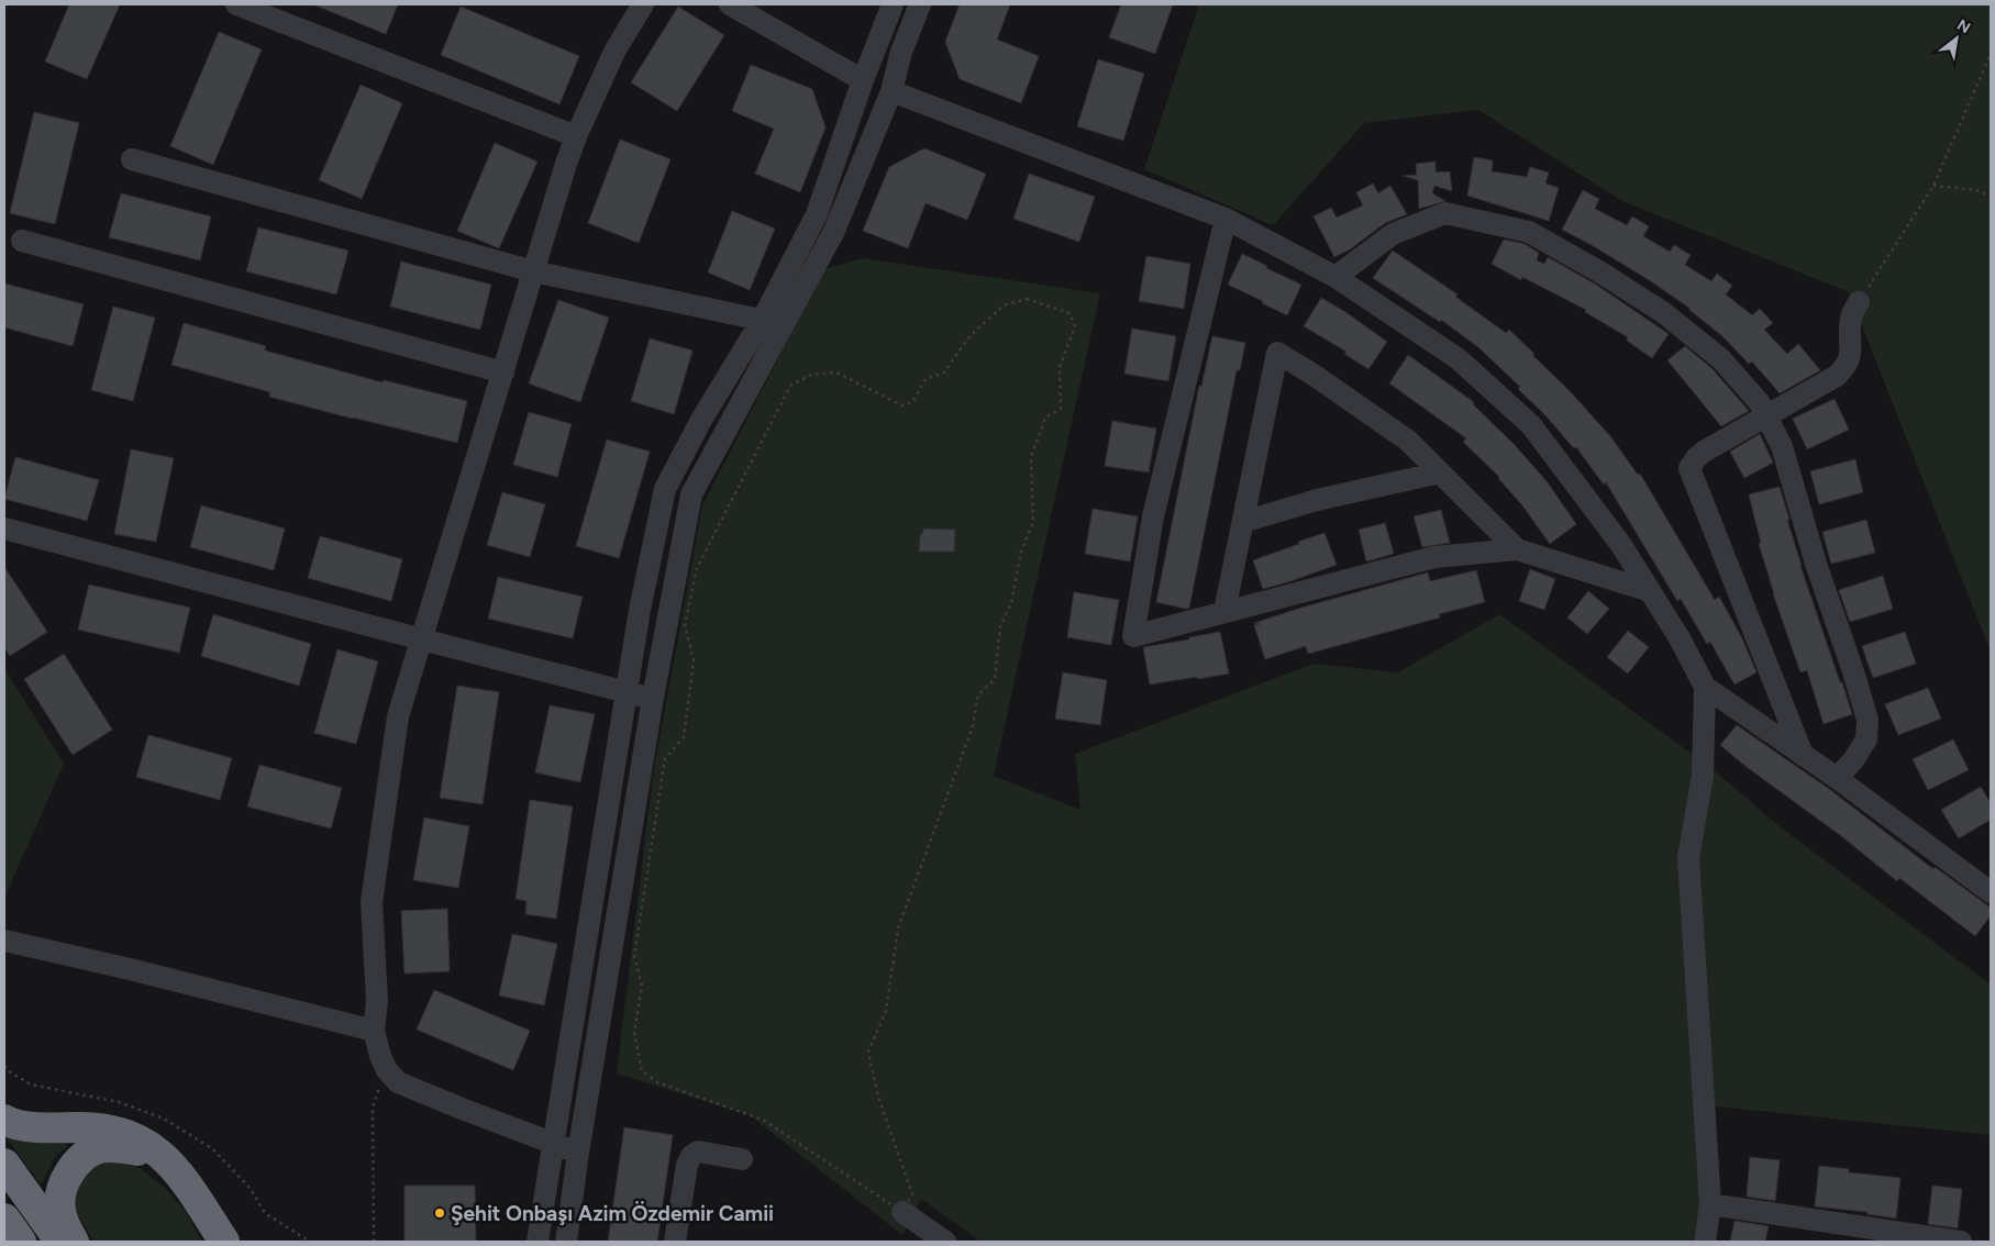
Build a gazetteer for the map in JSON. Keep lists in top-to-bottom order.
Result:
{
  "places": ["Şehit Onbaşı Azim Özdemir Camii"],
  "north": "top right"
}
